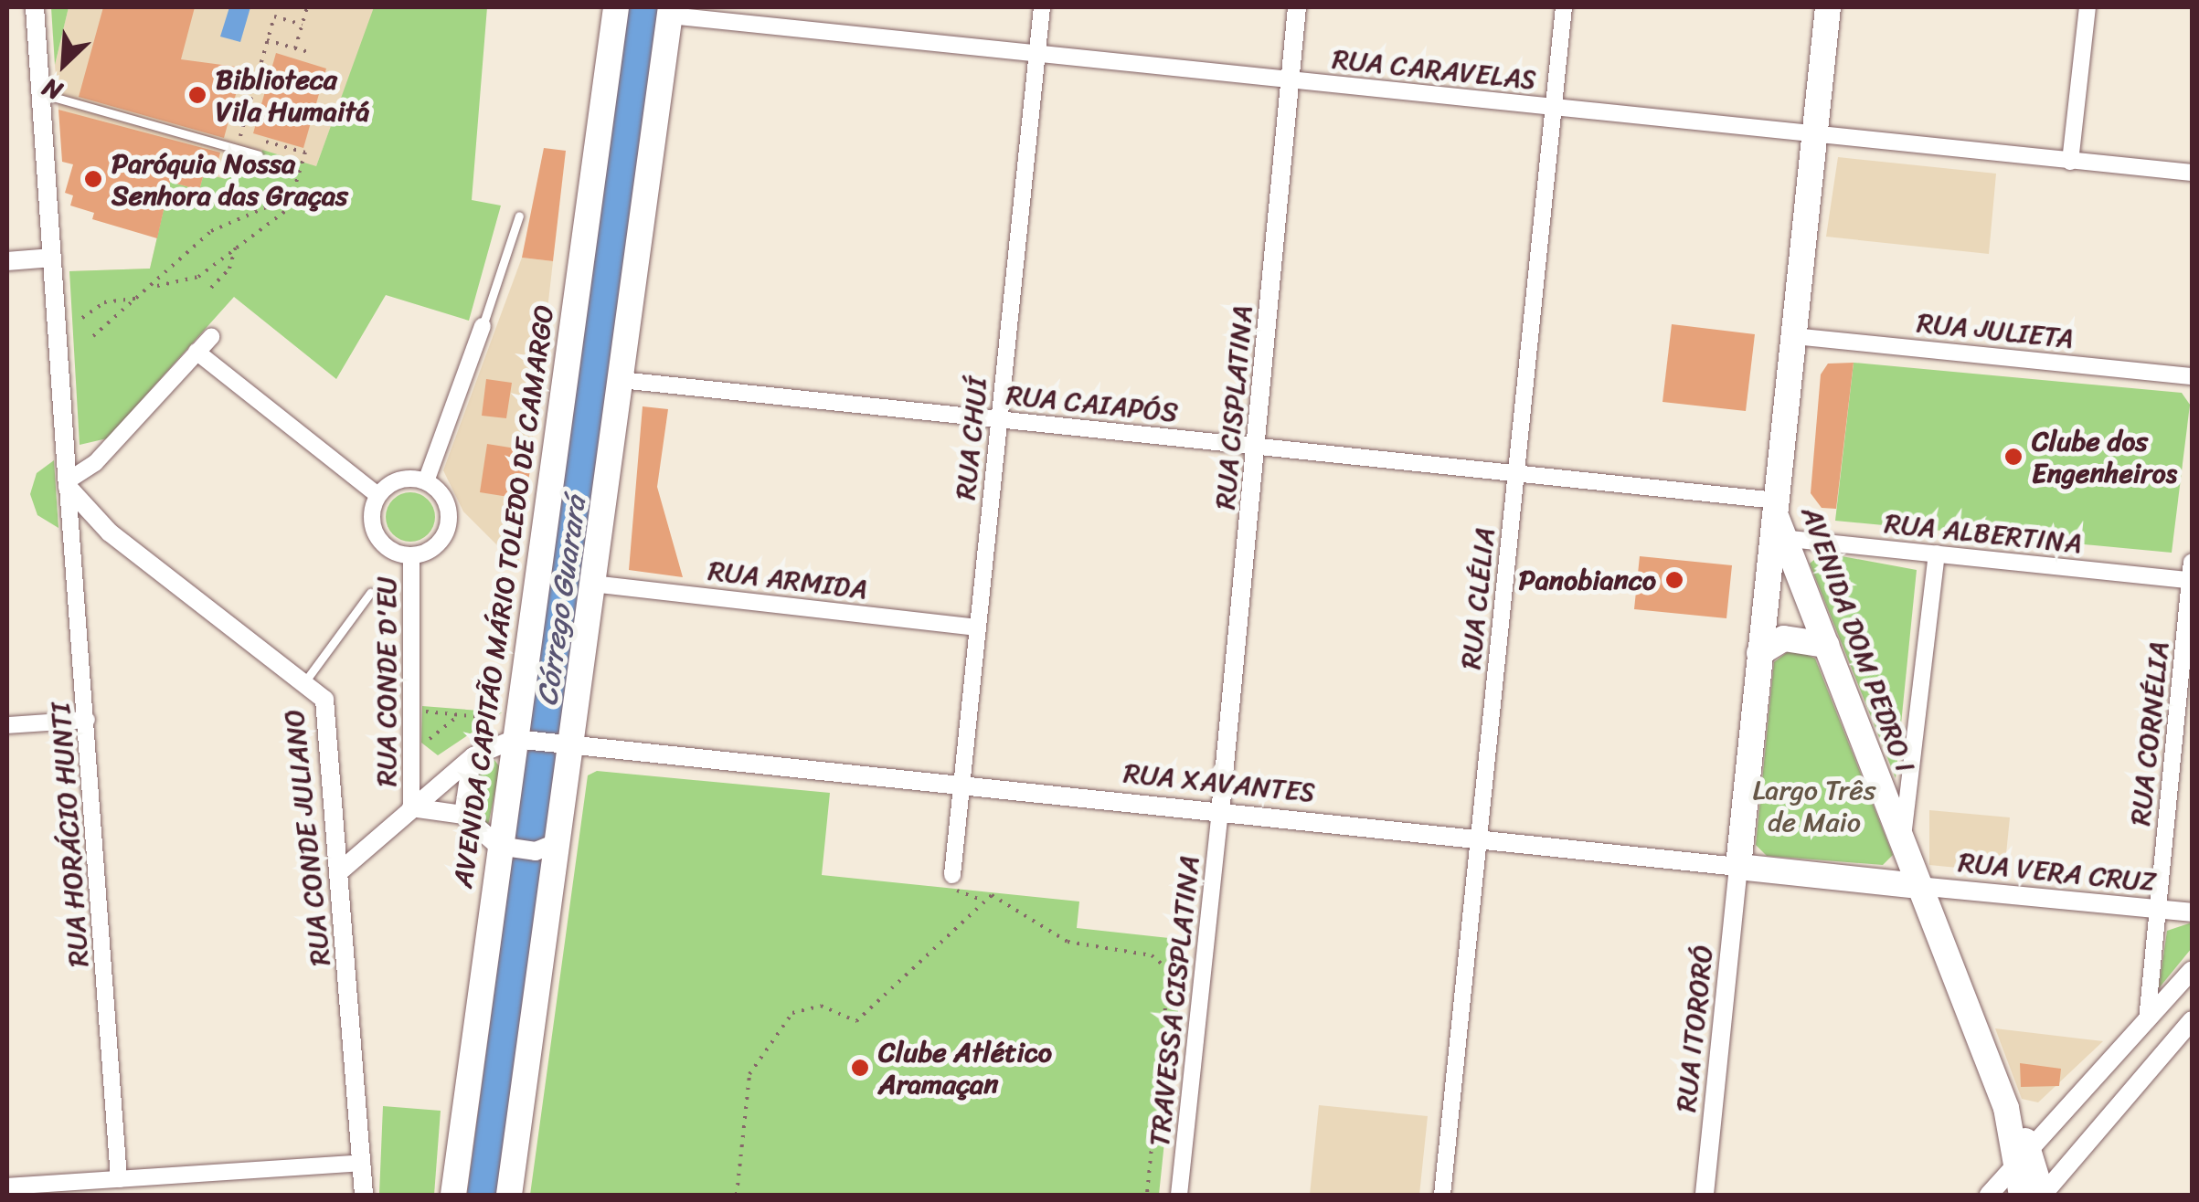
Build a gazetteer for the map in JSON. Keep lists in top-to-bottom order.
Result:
{
  "streets": {
    "main road": ["AVENIDA CAPITÃO MÁRIO TOLEDO DE CAMARGO", "AVENIDA DOM PEDRO I", "RUA XAVANTES"],
    "street": [
      "RUA CARAVELAS",
      "RUA JULIETA",
      "RUA CAIAPÓS",
      "RUA CISPLATINA",
      "RUA CHUÍ",
      "RUA ALBERTINA",
      "RUA ARMIDA",
      "RUA CLÉLIA",
      "RUA CONDE D'EU",
      "RUA CORNÉLIA",
      "RUA HORÁCIO HUNTI",
      "RUA CONDE JULIANO",
      "RUA VERA CRUZ",
      "TRAVESSA CISPLATINA",
      "RUA ITORORÓ"
    ]
  },
  "crossings": [
    ["RUA CARAVELAS", "RUA CISPLATINA"],
    ["RUA CARAVELAS", "RUA CHUÍ"],
    ["RUA CARAVELAS", "RUA CLÉLIA"],
    ["RUA CARAVELAS", "AVENIDA DOM PEDRO I"],
    ["RUA JULIETA", "AVENIDA DOM PEDRO I"],
    ["RUA CAIAPÓS", "RUA CISPLATINA"],
    ["RUA CAIAPÓS", "RUA CHUÍ"],
    ["RUA CAIAPÓS", "RUA ALBERTINA"],
    ["RUA CAIAPÓS", "RUA CLÉLIA"],
    ["RUA CAIAPÓS", "AVENIDA DOM PEDRO I"],
    ["RUA CISPLATINA", "RUA XAVANTES"],
    ["RUA CISPLATINA", "TRAVESSA CISPLATINA"],
    ["RUA CHUÍ", "RUA ARMIDA"],
    ["RUA CHUÍ", "RUA XAVANTES"],
    ["RUA ALBERTINA", "AVENIDA DOM PEDRO I"],
    ["RUA ALBERTINA", "RUA CORNÉLIA"],
    ["AVENIDA CAPITÃO MÁRIO TOLEDO DE CAMARGO", "RUA XAVANTES"],
    ["RUA CLÉLIA", "RUA XAVANTES"],
    ["AVENIDA DOM PEDRO I", "RUA XAVANTES"],
    ["AVENIDA DOM PEDRO I", "RUA VERA CRUZ"],
    ["RUA CORNÉLIA", "RUA VERA CRUZ"],
    ["RUA XAVANTES", "RUA VERA CRUZ"],
    ["RUA XAVANTES", "TRAVESSA CISPLATINA"],
    ["RUA XAVANTES", "RUA ITORORÓ"],
    ["RUA HORÁCIO HUNTI", "RUA CONDE JULIANO"]
  ],
  "water": ["Córrego Guarará"],
  "parks": ["Largo Três de Maio"],
  "places": [
    "Biblioteca Vila Humaitá",
    "Paróquia Nossa Senhora das Graças",
    "Clube dos Engenheiros",
    "Panobianco",
    "Clube Atlético Aramaçan"
  ],
  "north": "bottom left"
}
